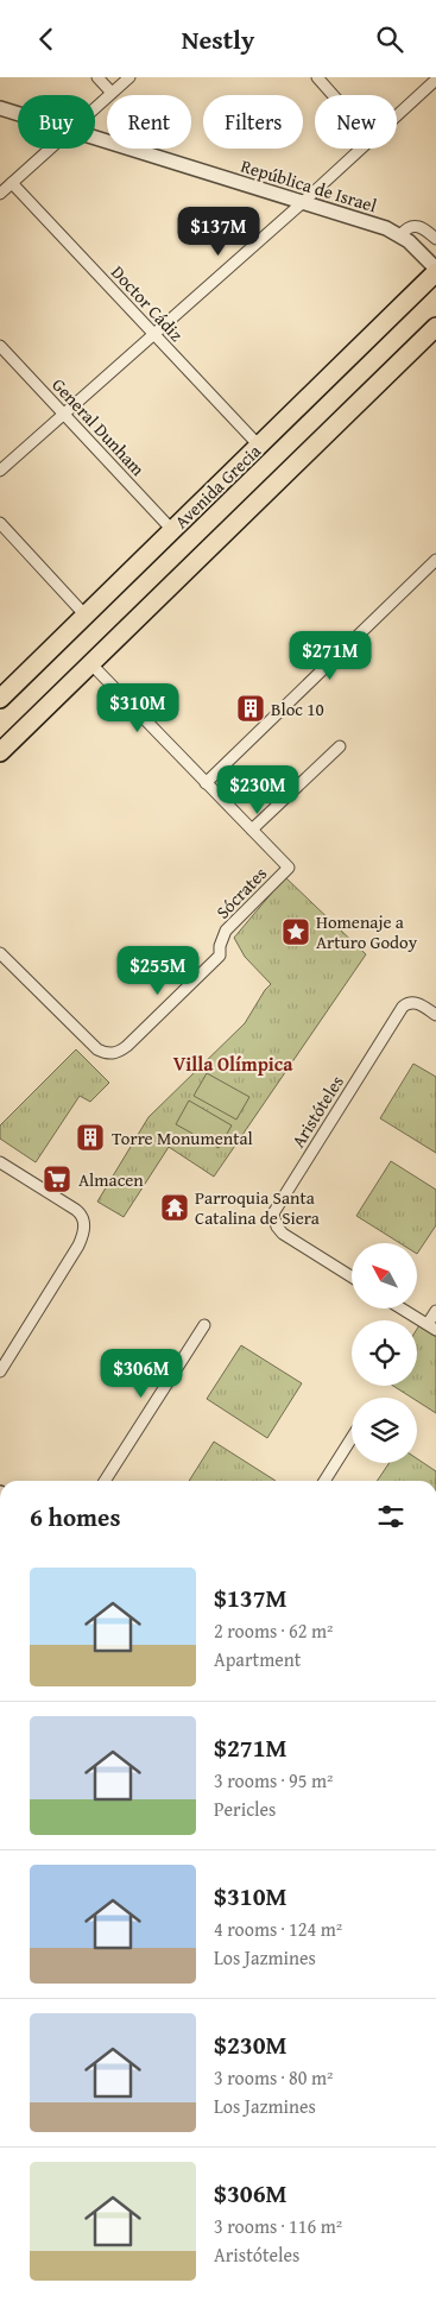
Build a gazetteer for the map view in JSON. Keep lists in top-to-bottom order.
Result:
{
  "streets": {
    "main road": ["Avenida Grecia"],
    "street": [
      "República de Israel",
      "Doctor Cádiz",
      "General Dunham",
      "Sócrates",
      "Aristóteles"
    ]
  },
  "crossings": [
    ["República de Israel", "Avenida Grecia"],
    ["Doctor Cádiz", "Avenida Grecia"],
    ["General Dunham", "Avenida Grecia"]
  ],
  "districts": ["Villa Olímpica"],
  "places": {
    "building": ["Bloc 10", "Torre Monumental"],
    "place": ["Homenaje a Arturo Godoy"],
    "supermarket": ["Almacen"],
    "temple": ["Parroquia Santa Catalina de Siera"]
  },
  "north": "top left",
  "page": {
    "header": "Nestly",
    "chip": [
      "Buy",
      "Rent",
      "Filters",
      "New"
    ],
    "price": [
      "$137M",
      "$271M",
      "$310M",
      "$230M",
      "$255M",
      "$306M"
    ],
    "heading": "6 homes",
    "list": [
      {
        "name": "$137M",
        "note": "2 rooms · 62 m² · Apartment"
      },
      {
        "name": "$271M",
        "note": "3 rooms · 95 m² · Pericles"
      },
      {
        "name": "$310M",
        "note": "4 rooms · 124 m² · Los Jazmines"
      },
      {
        "name": "$230M",
        "note": "3 rooms · 80 m² · Los Jazmines"
      },
      {
        "name": "$306M",
        "note": "3 rooms · 116 m² · Aristóteles"
      }
    ]
  }
}
